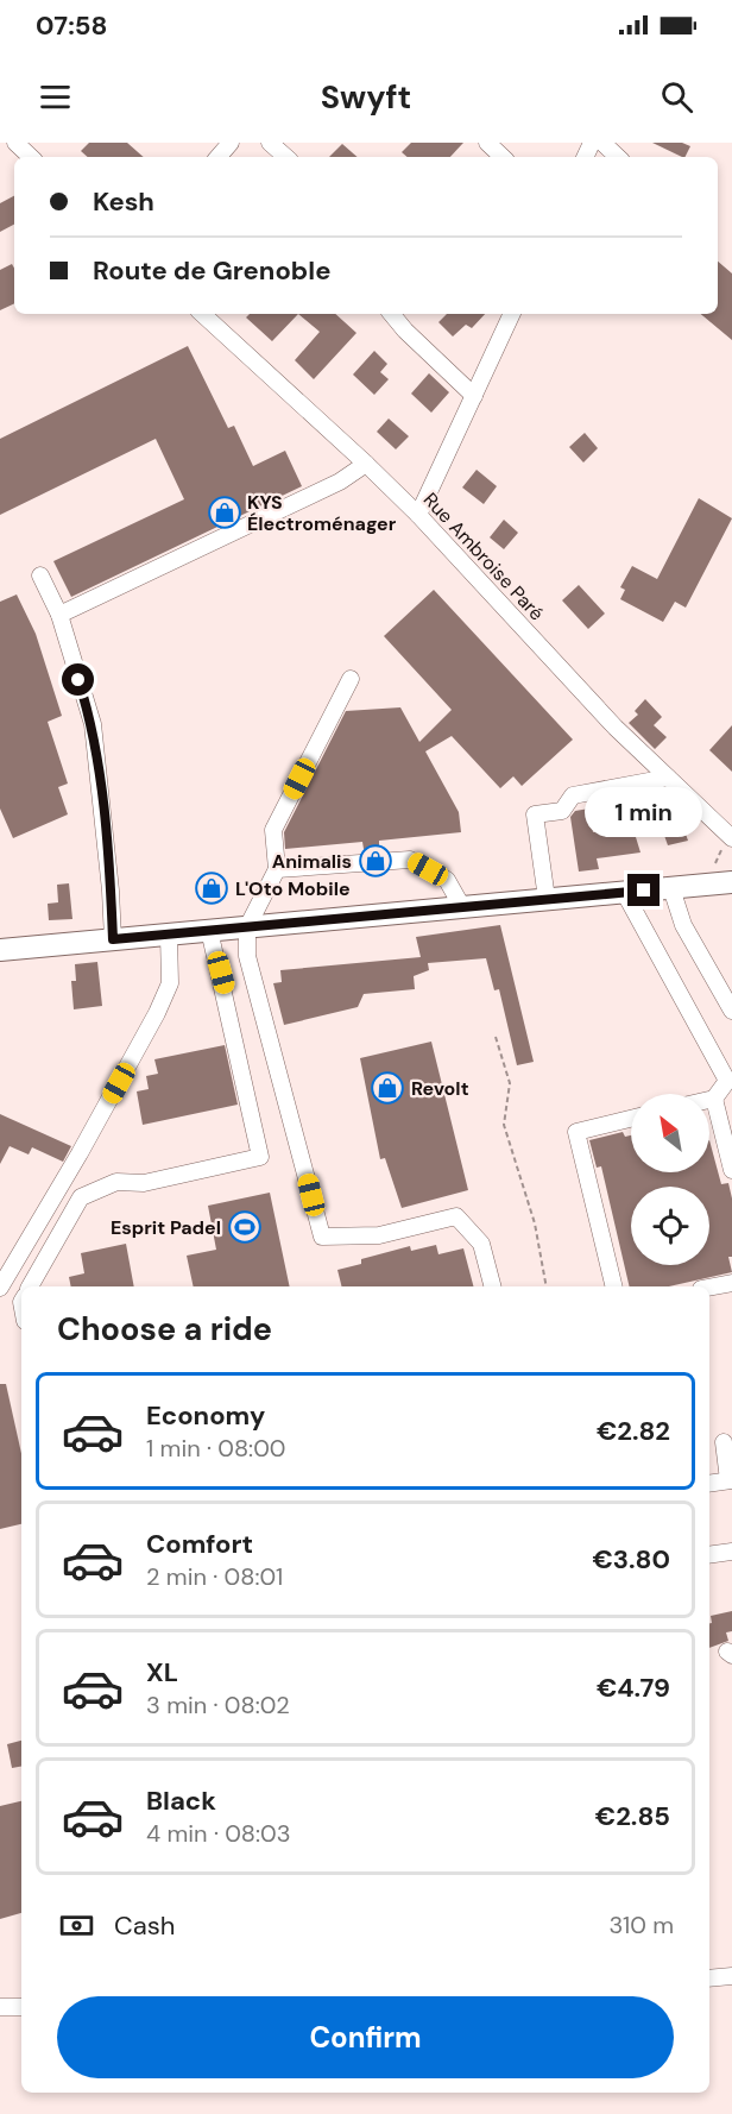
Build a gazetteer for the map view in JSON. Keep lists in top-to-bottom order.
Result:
{
  "streets": {
    "street": ["Rue Ambroise Paré"]
  },
  "places": {
    "shop": [
      "KYS Électroménager",
      "Animalis",
      "L'Oto Mobile",
      "Revolt"
    ],
    "sports": ["Esprit Padel"]
  },
  "north": "top left",
  "page": {
    "status": "07:58",
    "header": "Swyft",
    "banner": ["Kesh", "Route de Grenoble"],
    "bubble": "1 min",
    "heading": "Choose a ride",
    "list": [
      {
        "name": "Economy",
        "note": "1 min · 08:00",
        "value": "€2.82"
      },
      {
        "name": "Comfort",
        "note": "2 min · 08:01",
        "value": "€3.80"
      },
      {
        "name": "XL",
        "note": "3 min · 08:02",
        "value": "€4.79"
      },
      {
        "name": "Black",
        "note": "4 min · 08:03",
        "value": "€2.85"
      }
    ],
    "pay": ["Cash", "310 m"],
    "buttons": "Confirm"
  }
}
